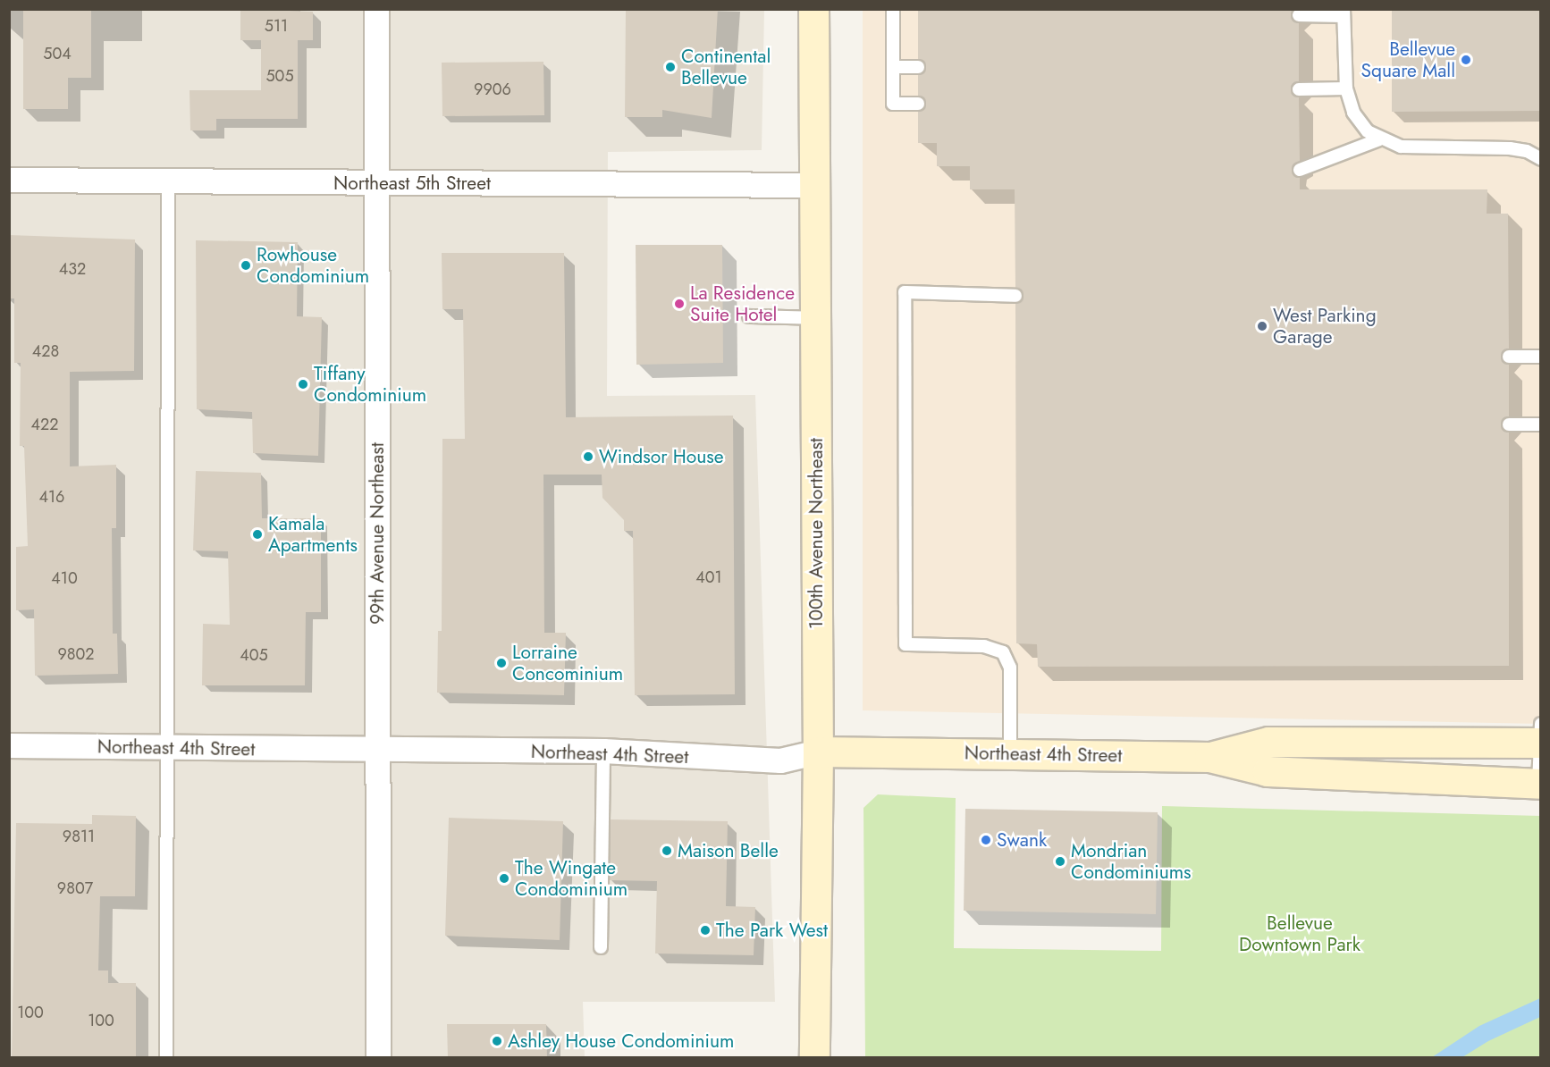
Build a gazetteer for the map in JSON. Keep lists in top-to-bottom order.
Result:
{
  "streets": {
    "main road": ["100th Avenue Northeast", "Northeast 4th Street"],
    "street": ["Northeast 5th Street", "99th Avenue Northeast"]
  },
  "crossings": [
    ["Northeast 5th Street", "99th Avenue Northeast"],
    ["Northeast 5th Street", "100th Avenue Northeast"],
    ["99th Avenue Northeast", "Northeast 4th Street"],
    ["100th Avenue Northeast", "Northeast 4th Street"]
  ],
  "parks": ["Bellevue Downtown Park"],
  "places": [
    "Bellevue Square Mall",
    "Continental Bellevue",
    "Rowhouse Condominium",
    "La Residence Suite Hotel",
    "West Parking Garage",
    "Tiffany Condominium",
    "Windsor House",
    "Kamala Apartments",
    "Lorraine Concominium",
    "Swank",
    "Maison Belle",
    "Mondrian Condominiums",
    "The Wingate Condominium",
    "The Park West",
    "Ashley House Condominium"
  ],
  "house_numbers": [
    "511",
    "504",
    "505",
    "9906",
    "432",
    "428",
    "422",
    "416",
    "401",
    "410",
    "9802",
    "405",
    "9811",
    "9807",
    "100",
    "100"
  ]
}
